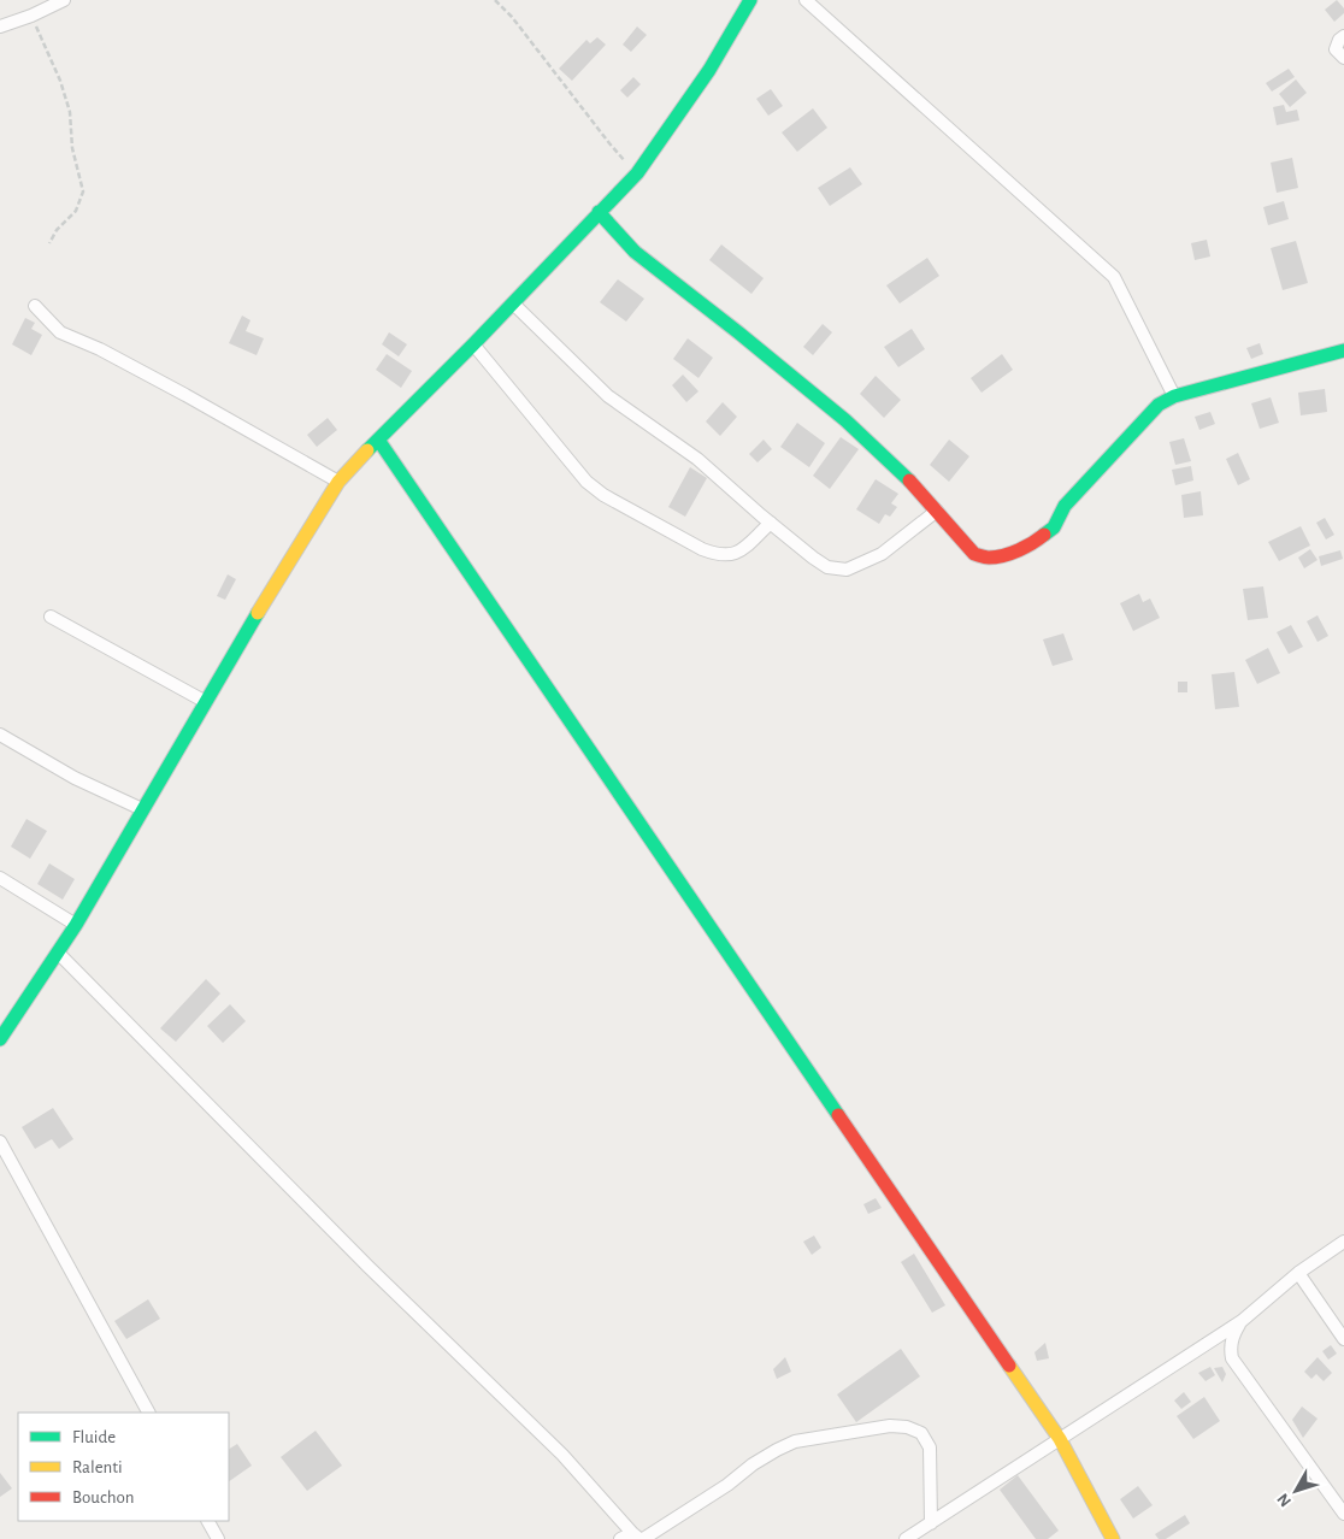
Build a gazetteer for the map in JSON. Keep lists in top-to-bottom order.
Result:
{
  "legend": ["Fluide", "Ralenti", "Bouchon"],
  "north": "bottom left"
}
